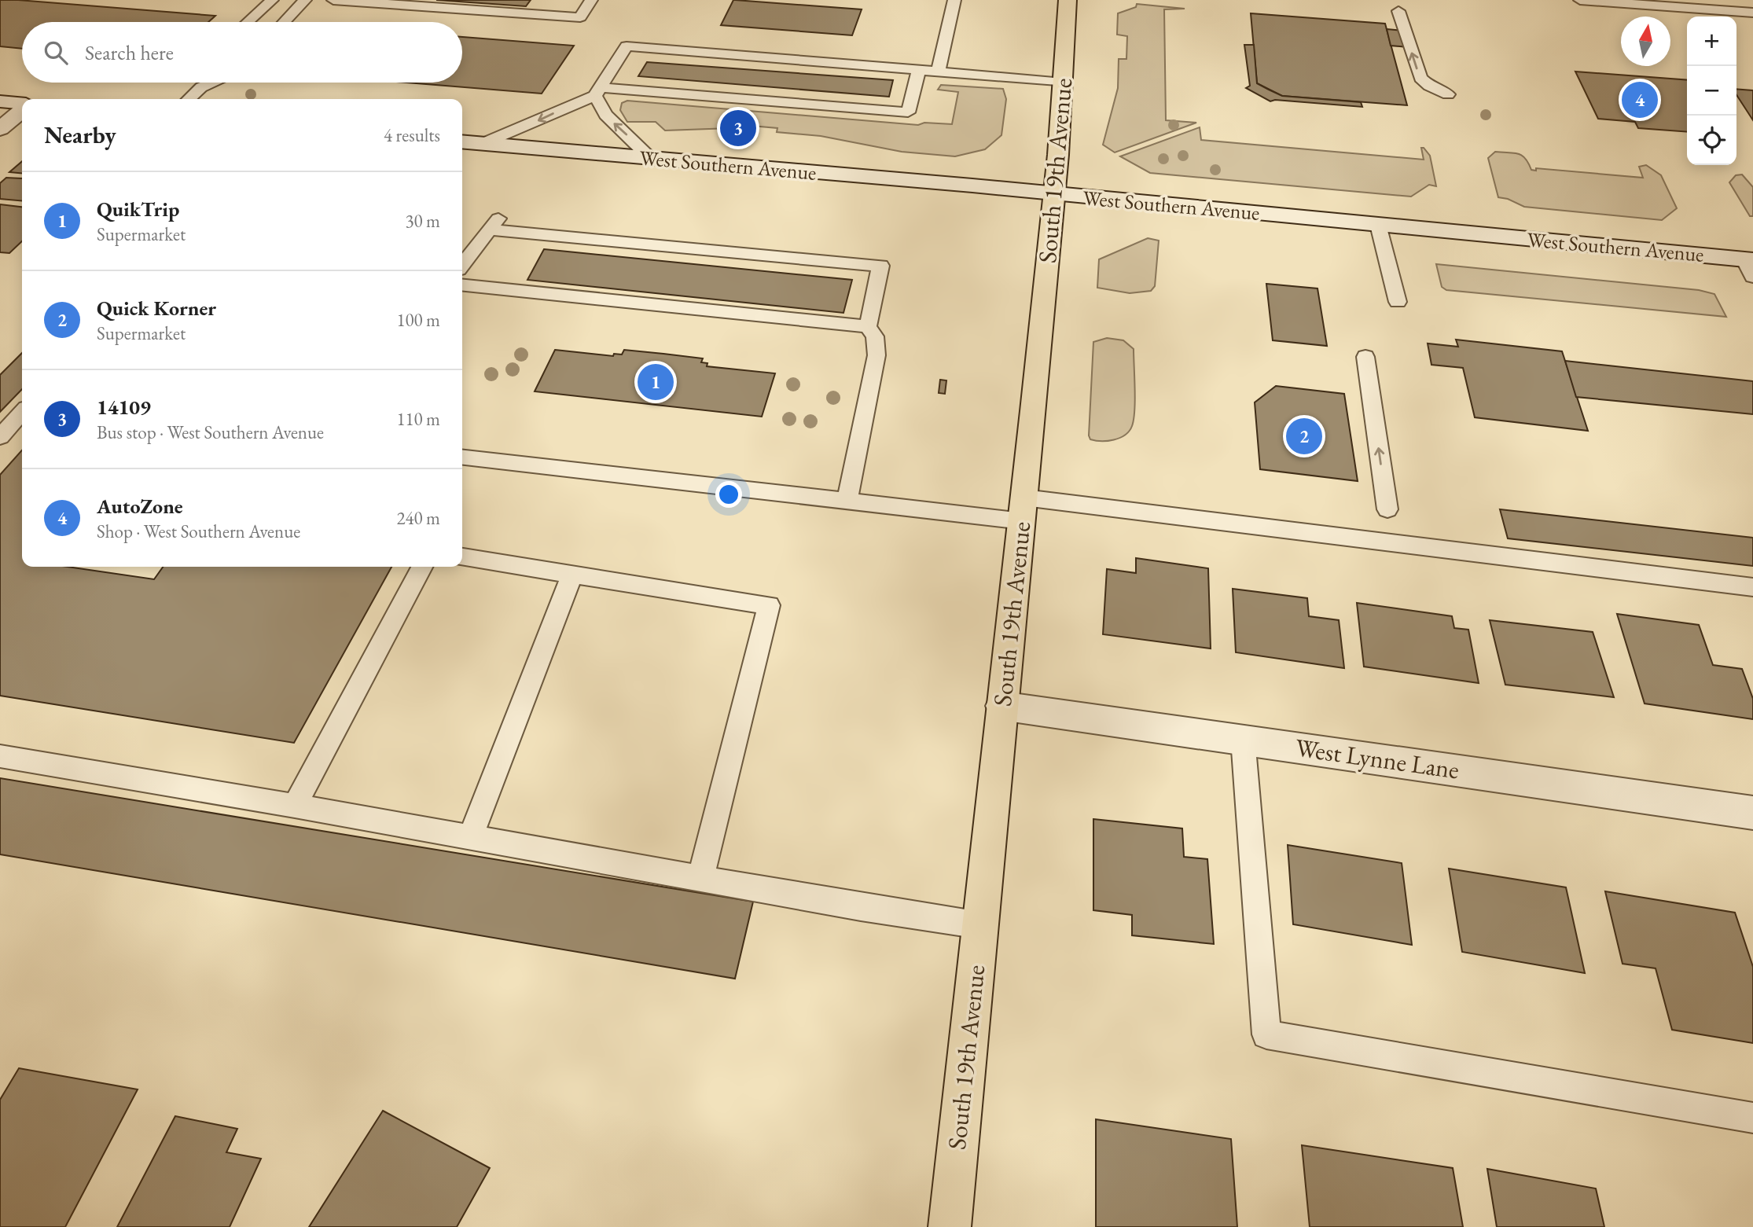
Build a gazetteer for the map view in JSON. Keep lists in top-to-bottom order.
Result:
{
  "streets": {
    "main road": ["West Southern Avenue", "South 19th Avenue", "West Lynne Lane"]
  },
  "crossings": [
    ["West Southern Avenue", "South 19th Avenue"],
    ["South 19th Avenue", "West Lynne Lane"]
  ],
  "north": "top",
  "page": {
    "map_buttons": ["+", "−"],
    "search": "Search here",
    "pins": [
      "4",
      "3",
      "1",
      "2"
    ],
    "heading": ["Nearby", "4 results"],
    "list": [
      {
        "mark": "1",
        "name": "QuikTrip",
        "note": "Supermarket",
        "value": "30 m"
      },
      {
        "mark": "2",
        "name": "Quick Korner",
        "note": "Supermarket",
        "value": "100 m"
      },
      {
        "mark": "3",
        "name": "14109",
        "note": "Bus stop · West Southern Avenue",
        "value": "110 m"
      },
      {
        "mark": "4",
        "name": "AutoZone",
        "note": "Shop · West Southern Avenue",
        "value": "240 m"
      }
    ]
  }
}
